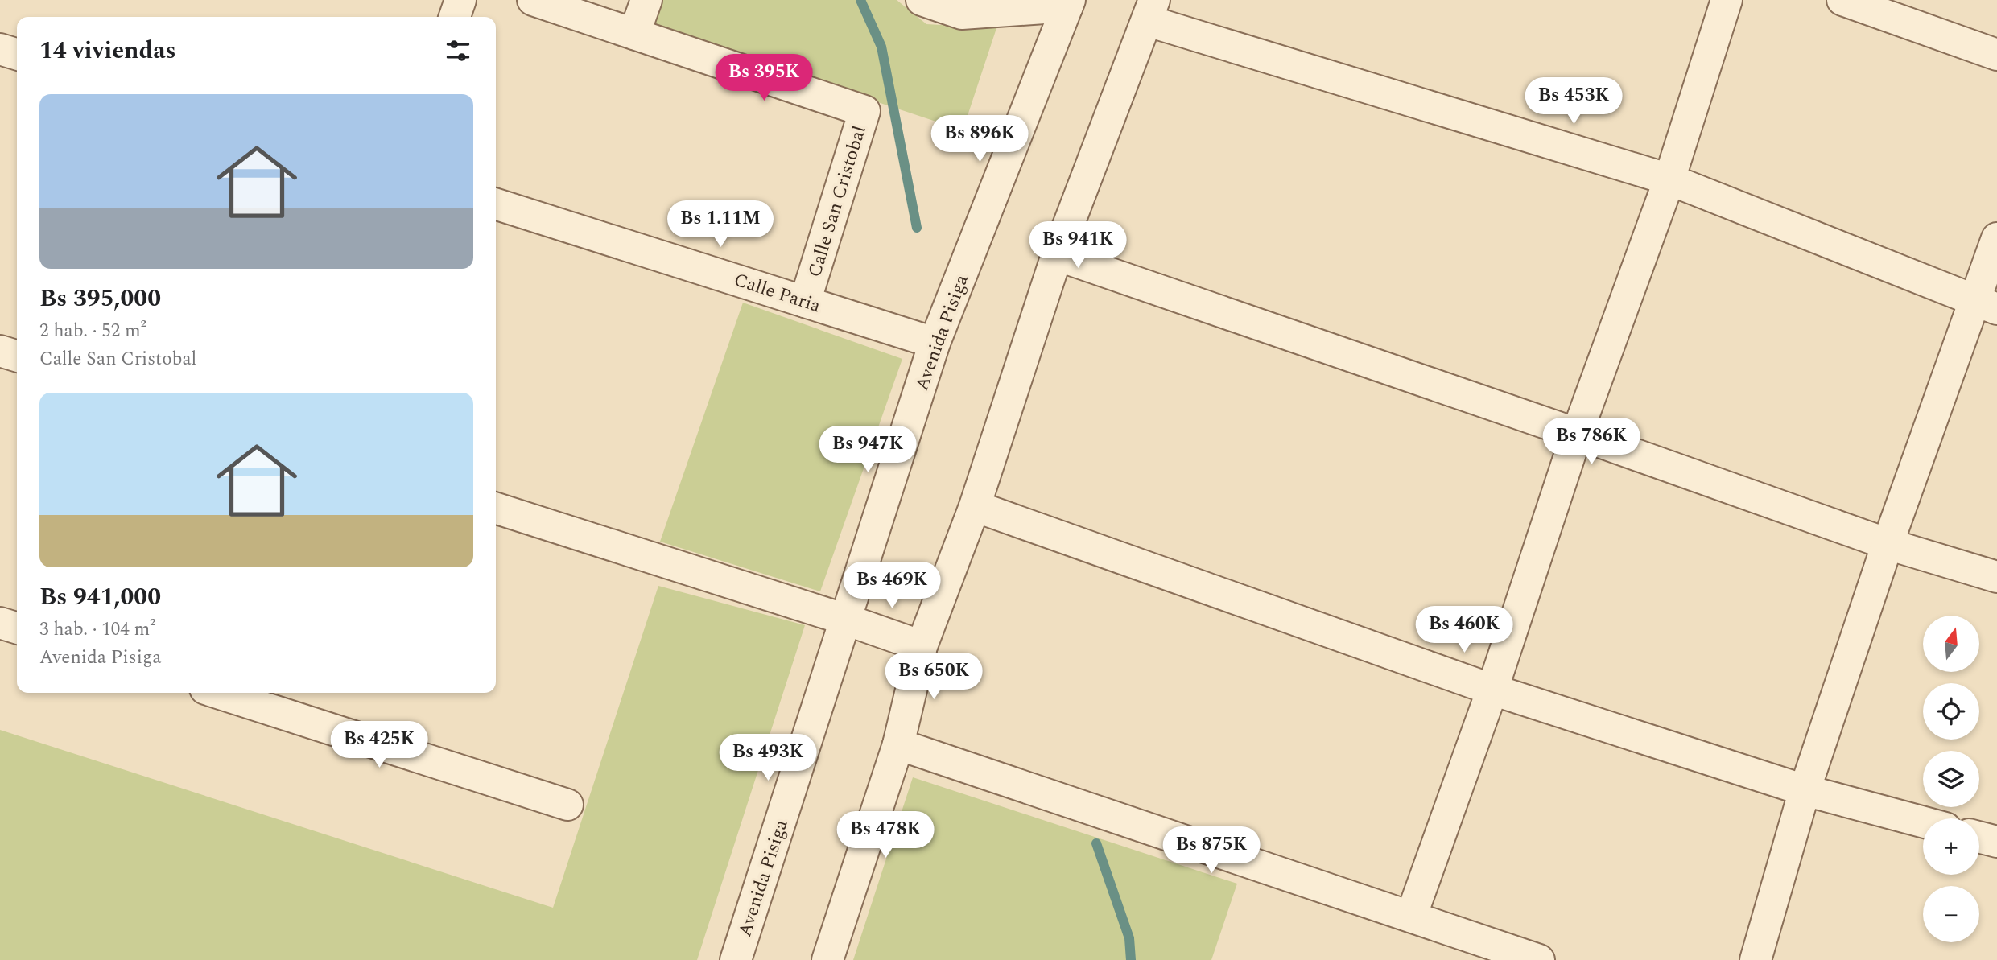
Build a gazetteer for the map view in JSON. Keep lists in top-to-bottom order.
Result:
{
  "streets": {
    "street": ["Calle San Cristobal", "Calle Paria", "Avenida Pisiga"]
  },
  "crossings": [
    ["Calle San Cristobal", "Calle Paria"],
    ["Calle Paria", "Avenida Pisiga"]
  ],
  "north": "top",
  "page": {
    "heading": "14 viviendas",
    "price": [
      "Bs 395K",
      "Bs 453K",
      "Bs 896K",
      "Bs 1.11M",
      "Bs 941K",
      "Bs 786K",
      "Bs 947K",
      "Bs 469K",
      "Bs 460K",
      "Bs 650K",
      "Bs 425K",
      "Bs 493K",
      "Bs 478K",
      "Bs 875K"
    ],
    "list": [
      {
        "name": "Bs 395,000",
        "note": "2 hab. · 52 m² · Calle San Cristobal"
      },
      {
        "name": "Bs 941,000",
        "note": "3 hab. · 104 m² · Avenida Pisiga"
      }
    ],
    "map_buttons": ["+", "−"]
  }
}
